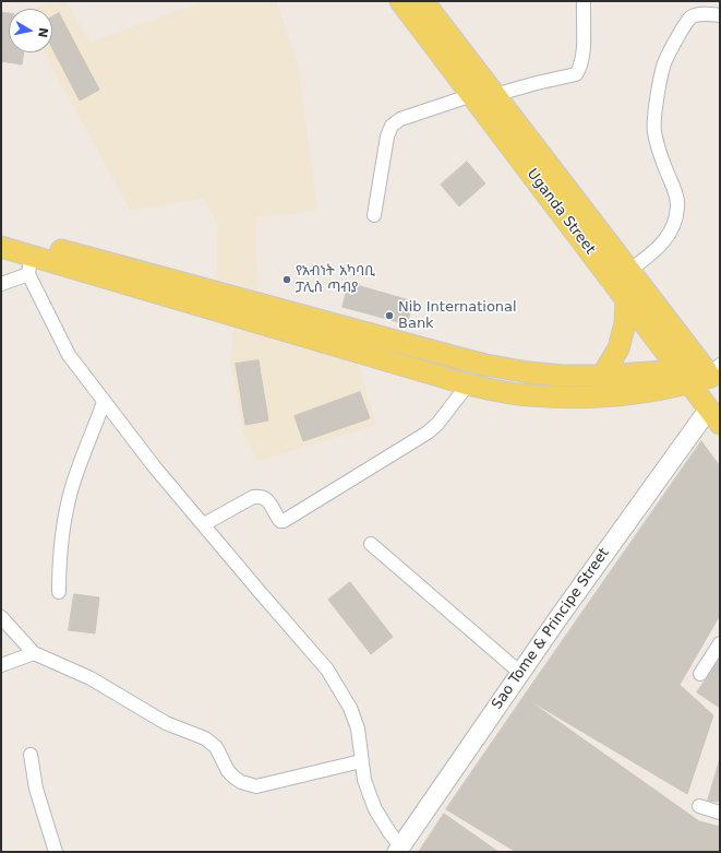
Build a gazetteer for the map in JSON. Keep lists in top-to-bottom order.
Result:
{
  "streets": {
    "main road": ["Uganda Street", "Sao Tome & Principe Street"]
  },
  "crossings": [
    ["Uganda Street", "Sao Tome & Principe Street"]
  ],
  "places": ["የአብነት አካባቢ ፓሊስ ጣብያ", "Nib International Bank"],
  "north": "right"
}
